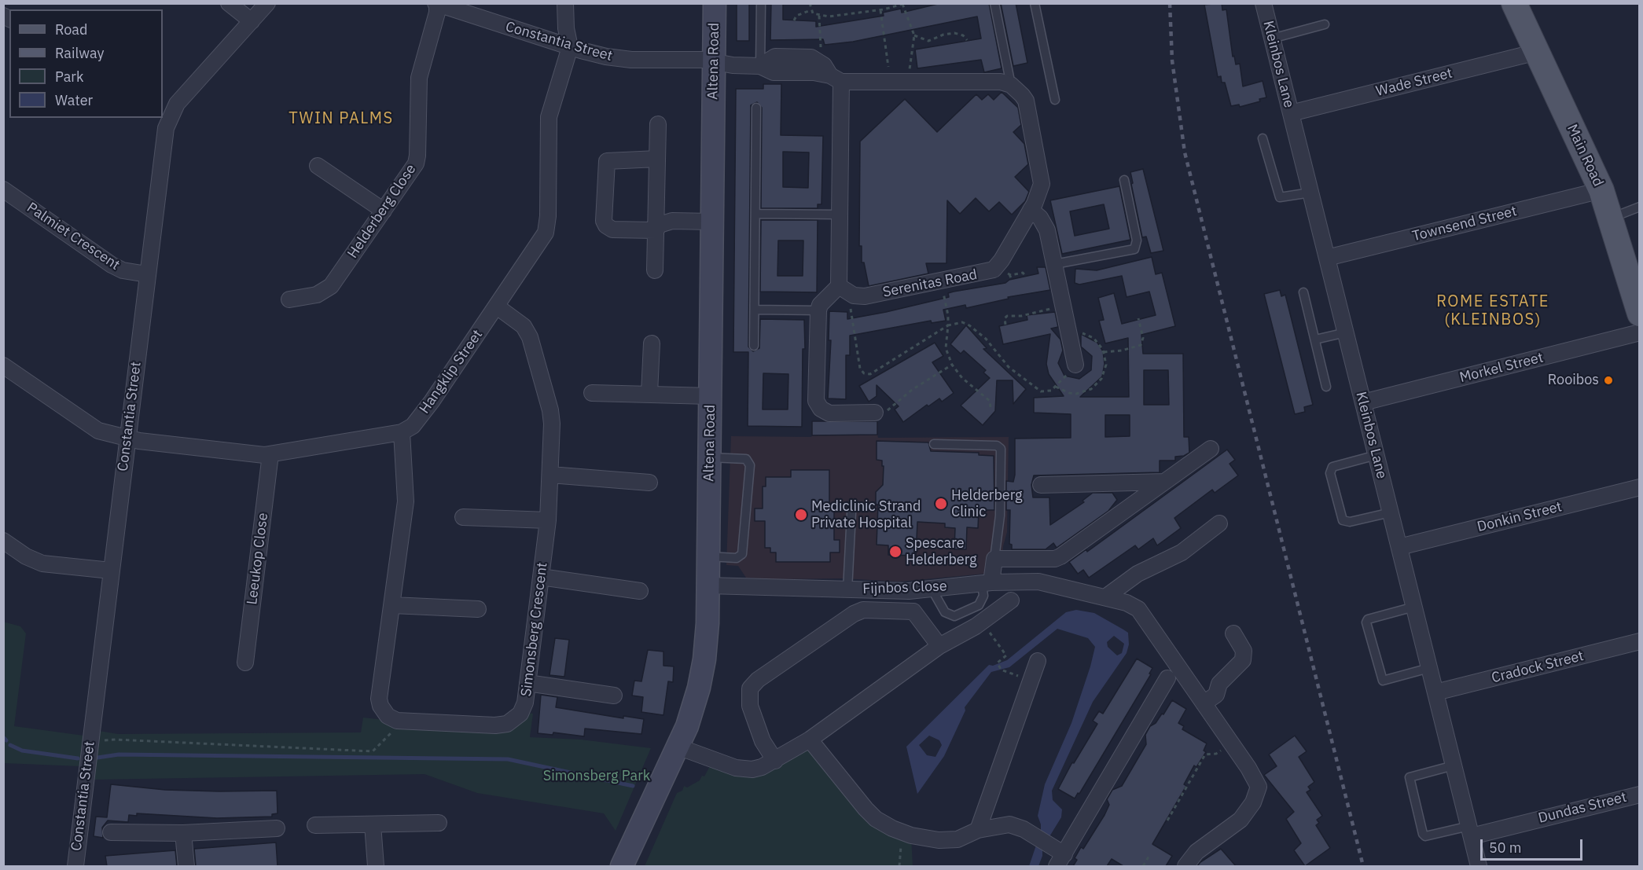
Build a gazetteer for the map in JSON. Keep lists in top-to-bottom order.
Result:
{
  "streets": {
    "main road": ["Main Road"],
    "street": [
      "Constantia Street",
      "Altena Road",
      "Kleinbos Lane",
      "Wade Street",
      "Helderberg Close",
      "Townsend Street",
      "Palmiet Crescent",
      "Serenitas Road",
      "Morkel Street",
      "Hangklip Street",
      "Donkin Street",
      "Leeukop Close",
      "Fijnbos Close",
      "Simonsberg Crescent",
      "Cradock Street",
      "Dundas Street"
    ]
  },
  "crossings": [
    ["Constantia Street", "Altena Road"],
    ["Constantia Street", "Helderberg Close"],
    ["Constantia Street", "Palmiet Crescent"],
    ["Constantia Street", "Hangklip Street"],
    ["Altena Road", "Fijnbos Close"],
    ["Kleinbos Lane", "Wade Street"],
    ["Kleinbos Lane", "Townsend Street"],
    ["Kleinbos Lane", "Morkel Street"],
    ["Kleinbos Lane", "Donkin Street"],
    ["Kleinbos Lane", "Cradock Street"],
    ["Kleinbos Lane", "Dundas Street"],
    ["Wade Street", "Main Road"],
    ["Main Road", "Townsend Street"],
    ["Hangklip Street", "Simonsberg Crescent"]
  ],
  "districts": ["TWIN PALMS", "ROME ESTATE (KLEINBOS)"],
  "parks": ["Simonsberg Park"],
  "places": [
    "Rooibos",
    "Helderberg Clinic",
    "Mediclinic Strand Private Hospital",
    "Spescare Helderberg"
  ],
  "legend": [
    "Road",
    "Railway",
    "Park",
    "Water"
  ],
  "scale_bar": "50 m"
}
